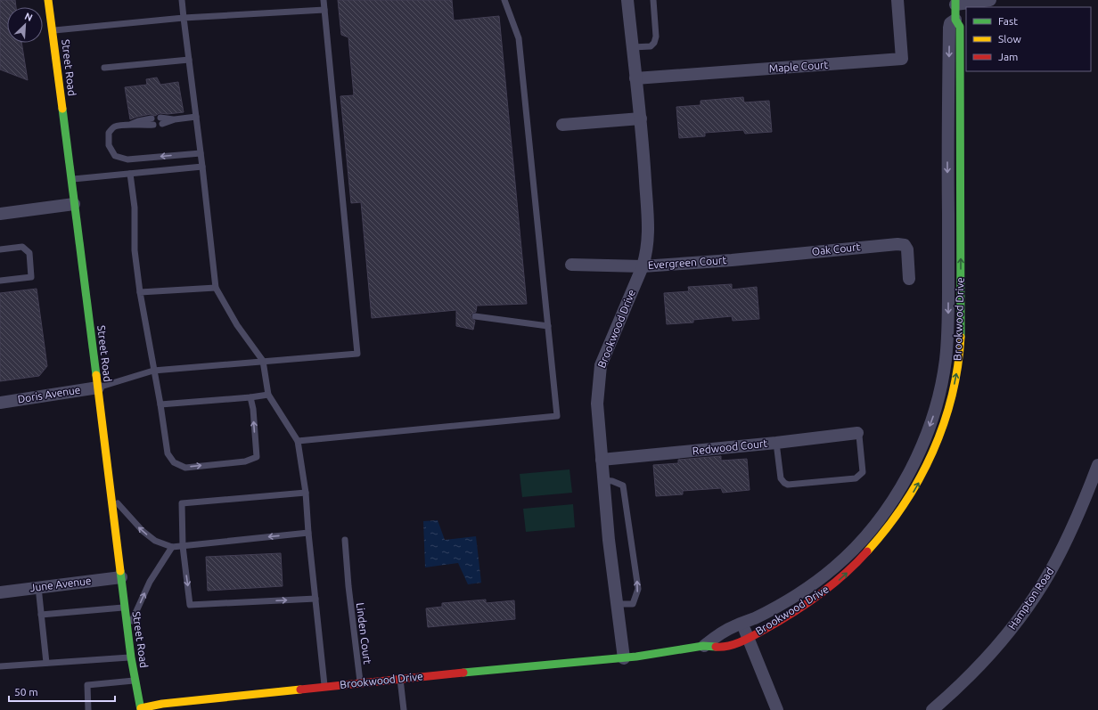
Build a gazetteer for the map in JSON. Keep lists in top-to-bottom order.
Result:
{
  "streets": {
    "street": [
      "Maple Court",
      "Street Road",
      "Oak Court",
      "Evergreen Court",
      "Brookwood Drive",
      "Doris Avenue",
      "Redwood Court",
      "June Avenue",
      "Hampton Road"
    ],
    "lane": ["Linden Court"]
  },
  "crossings": [
    ["Maple Court", "Brookwood Drive"],
    ["Street Road", "Brookwood Drive"],
    ["Street Road", "Doris Avenue"],
    ["Street Road", "June Avenue"],
    ["Oak Court", "Evergreen Court"],
    ["Evergreen Court", "Brookwood Drive"],
    ["Brookwood Drive", "Redwood Court"],
    ["Brookwood Drive", "Linden Court"]
  ],
  "legend": ["Fast", "Slow", "Jam"],
  "scale_bar": "50 m",
  "north": "top right"
}
